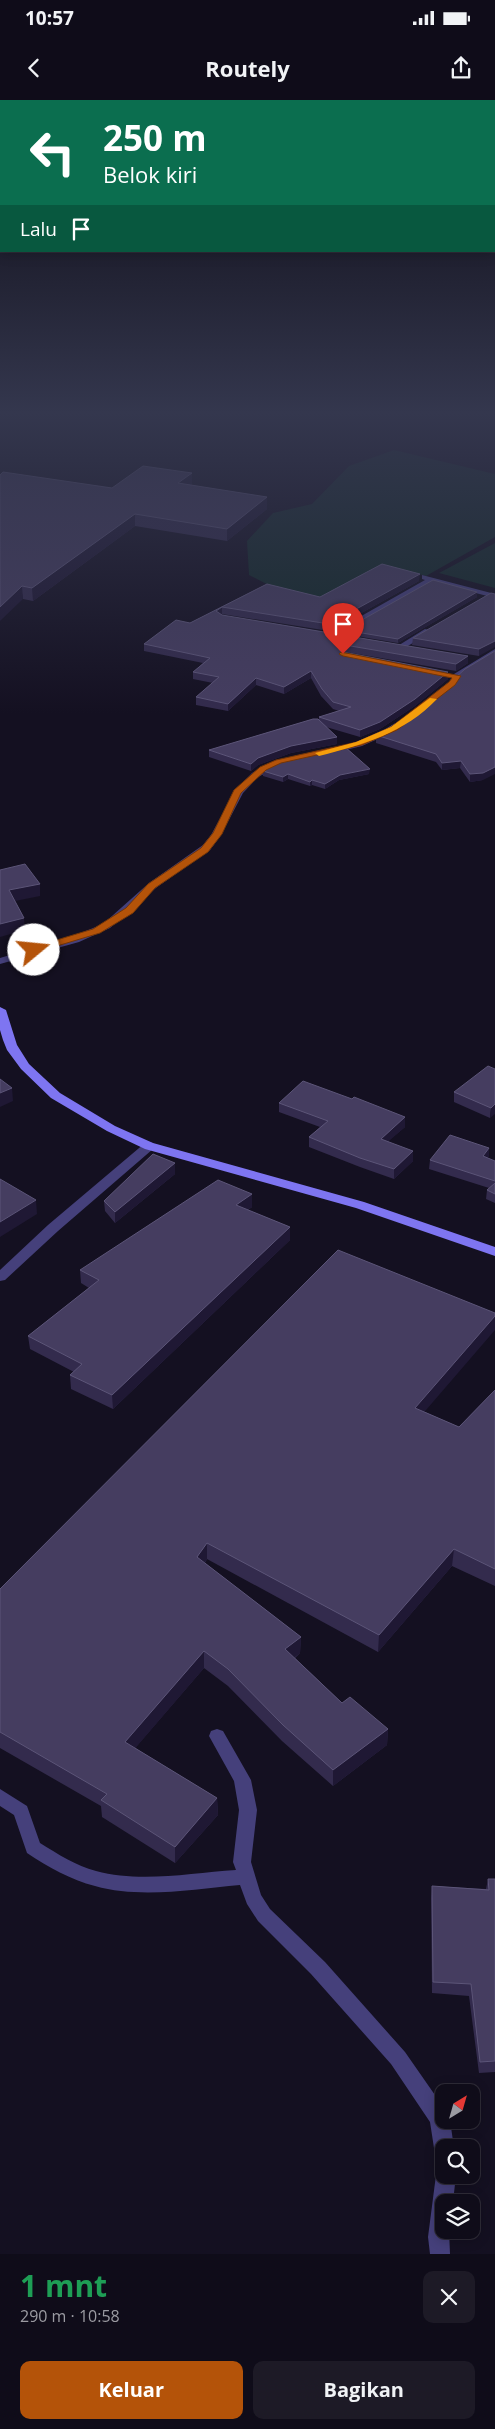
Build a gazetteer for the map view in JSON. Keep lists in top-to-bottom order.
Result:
{
  "north": "top right",
  "page": {
    "status": "10:57",
    "header": "Routely",
    "turn": ["250 m", "Belok kiri"],
    "then": "Lalu",
    "heading": ["1 mnt", "290 m · 10:58"],
    "buttons": ["Keluar", "Bagikan"]
  }
}
